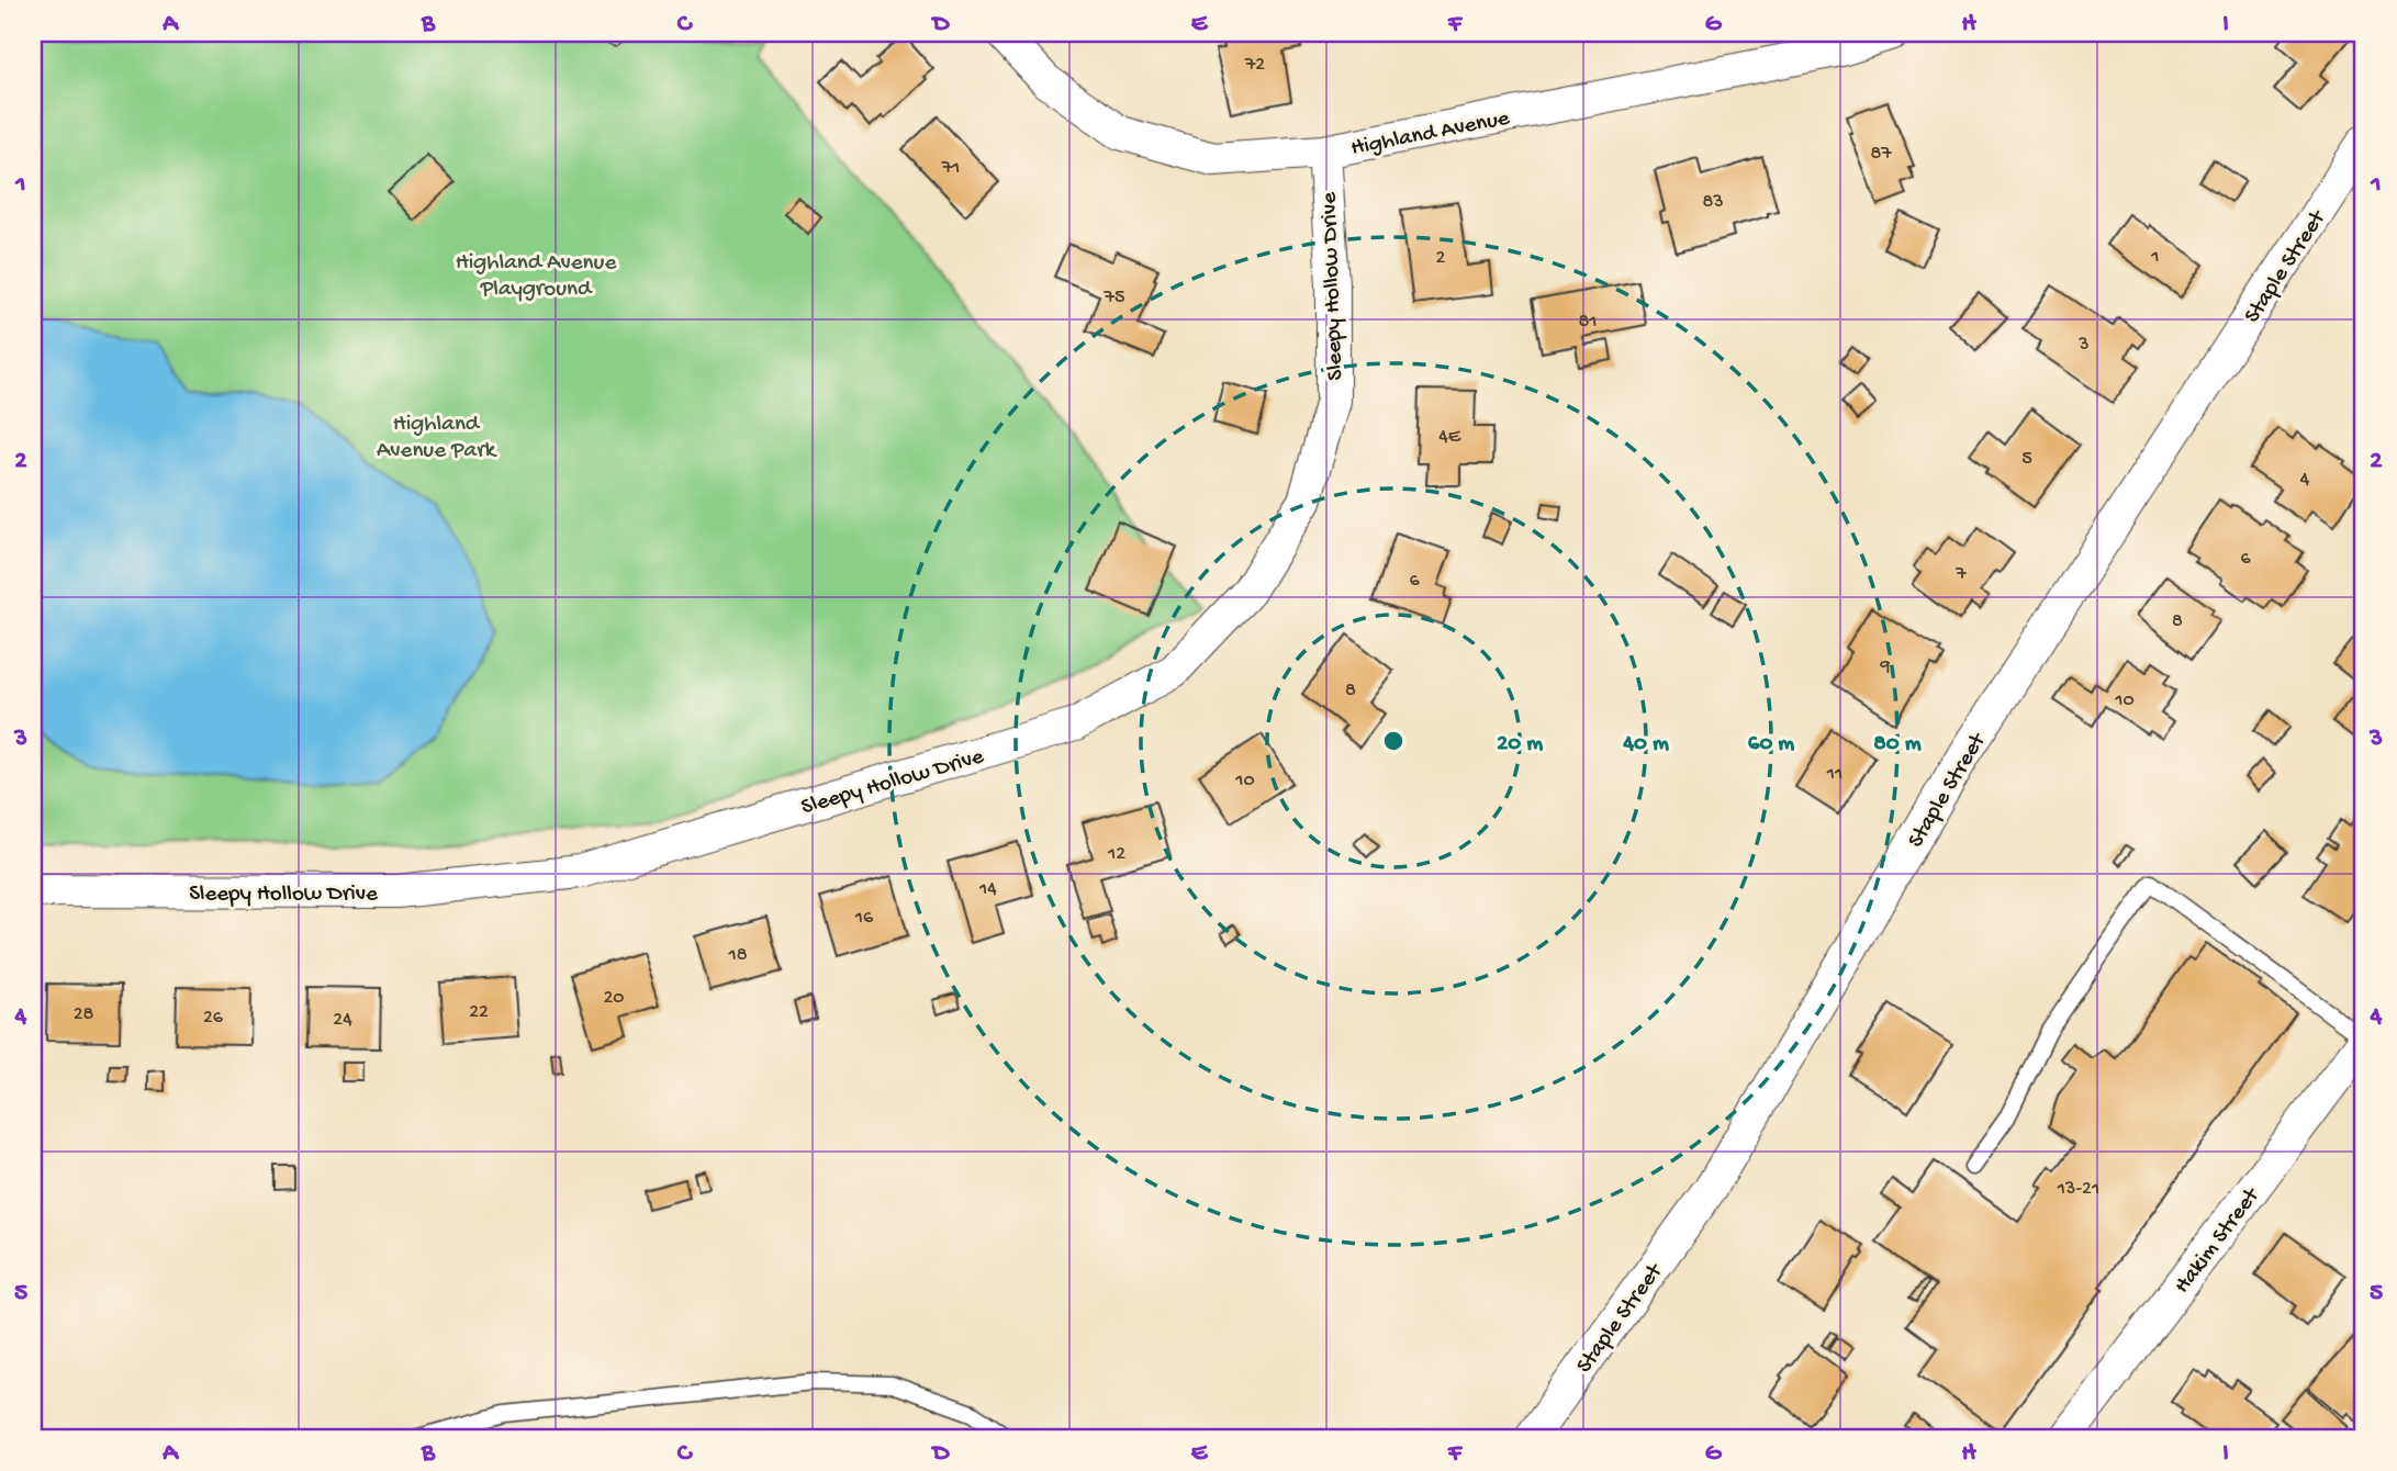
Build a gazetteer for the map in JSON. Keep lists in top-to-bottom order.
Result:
{
  "streets": {
    "street": [
      "Highland Avenue",
      "Staple Street",
      "Sleepy Hollow Drive",
      "Hakim Street"
    ]
  },
  "crossings": [
    ["Highland Avenue", "Sleepy Hollow Drive"]
  ],
  "parks": ["Highland Avenue Playground", "Highland Avenue Park"],
  "house_numbers": [
    "72",
    "87",
    "71",
    "83",
    "1",
    "2",
    "75",
    "81",
    "3",
    "4E",
    "5",
    "4",
    "6",
    "7",
    "6",
    "8",
    "9",
    "8",
    "10",
    "11",
    "10",
    "12",
    "14",
    "16",
    "18",
    "20",
    "22",
    "28",
    "26",
    "24",
    "13-21"
  ],
  "grid": {
    "columns": [
      "A",
      "B",
      "C",
      "D",
      "E",
      "F",
      "G",
      "H",
      "I"
    ],
    "rows": [
      "1",
      "2",
      "3",
      "4",
      "5"
    ]
  },
  "rings": [
    "20 m",
    "40 m",
    "60 m",
    "80 m"
  ]
}
